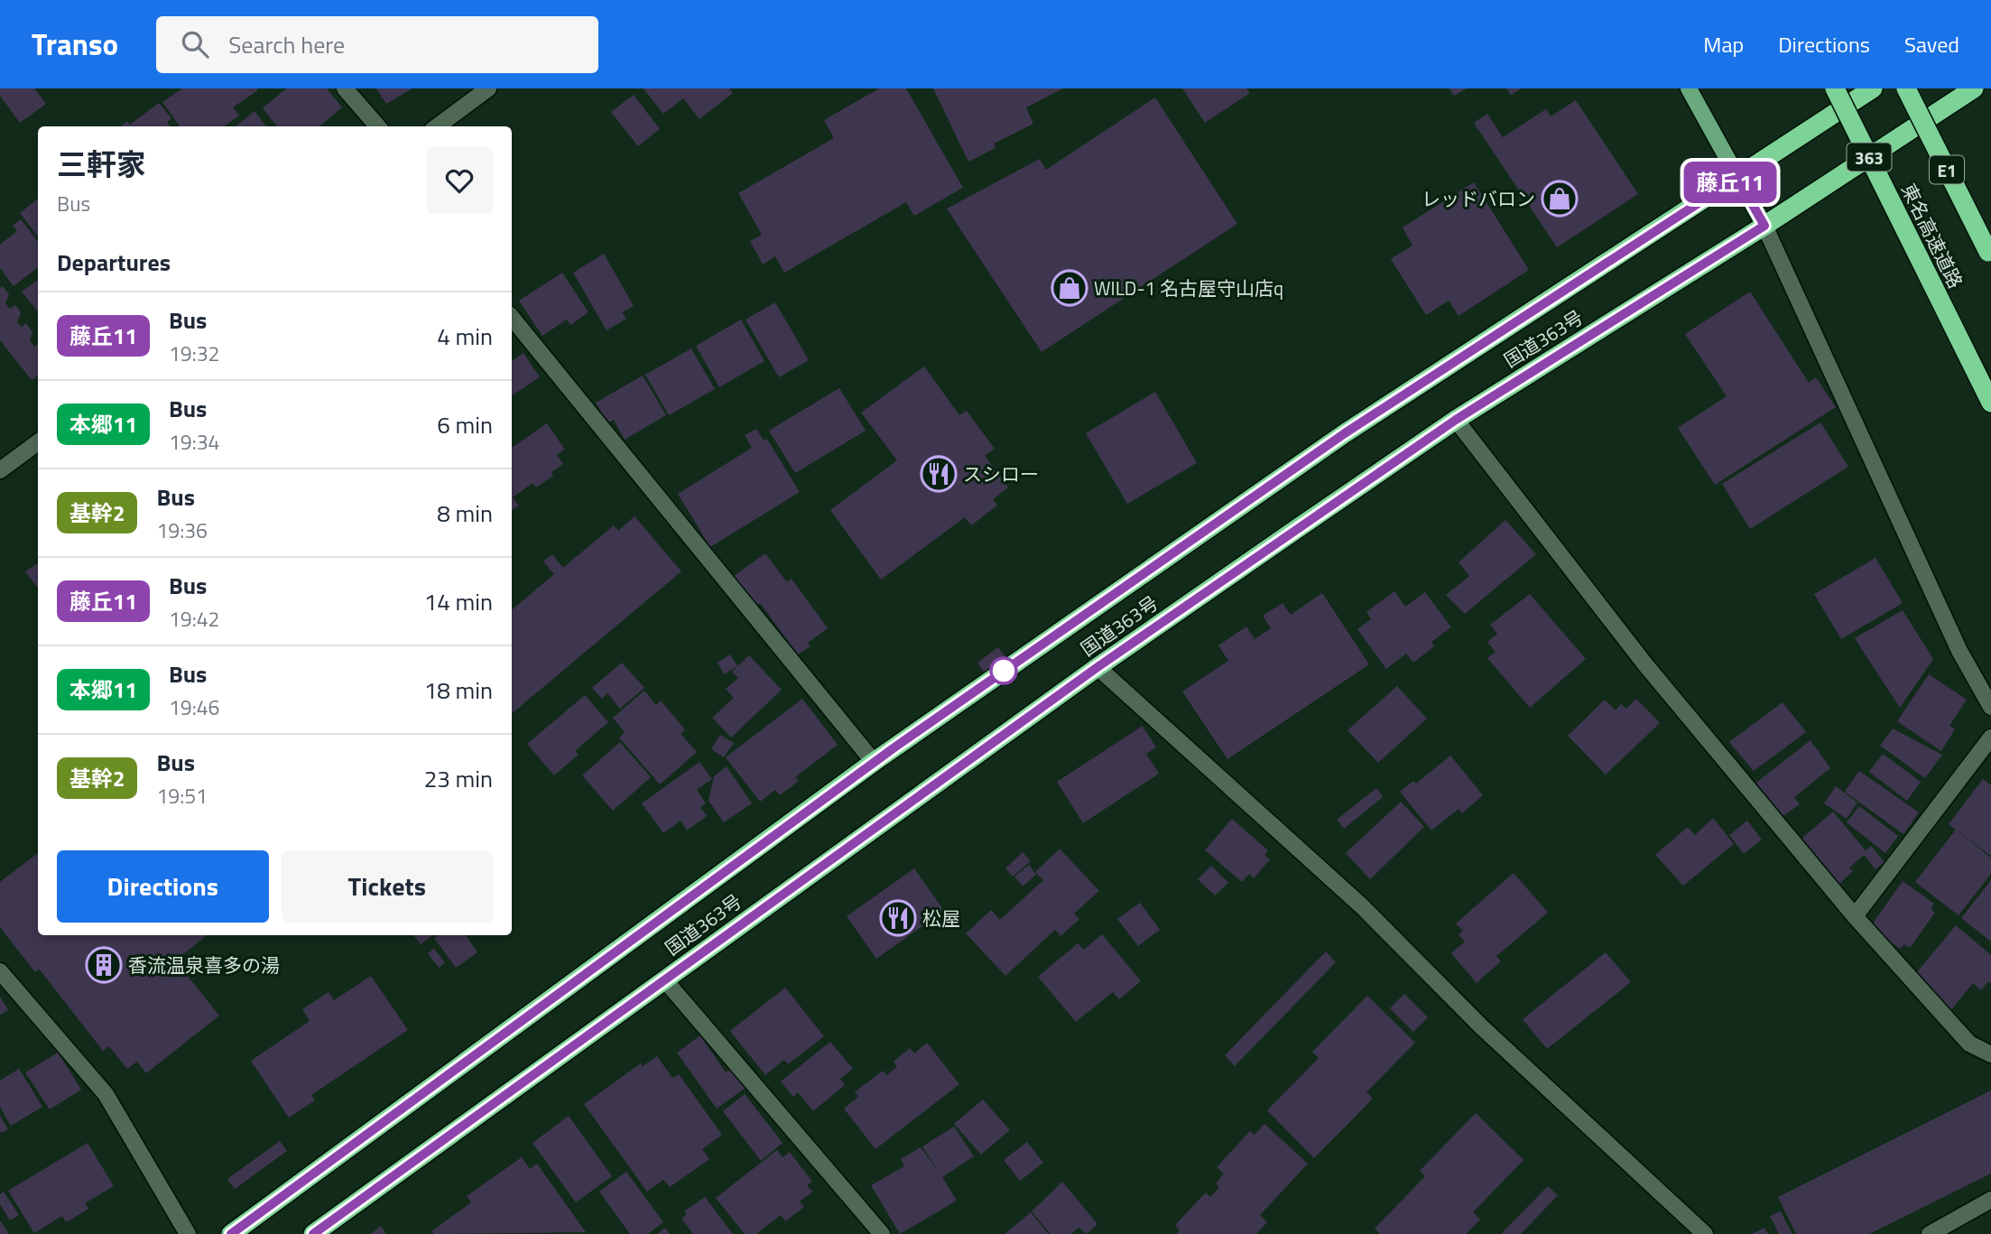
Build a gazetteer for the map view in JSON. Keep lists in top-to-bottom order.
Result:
{
  "streets": {
    "highway": [
      "363",
      "E1",
      "東名高速道路",
      "国道363号"
    ]
  },
  "places": {
    "shop": ["レッドバロン", "WILD-1 名古屋守山店q"],
    "restaurant": ["スシロー", "松屋"],
    "building": ["香流温泉喜多の湯"]
  },
  "lines": ["bus line 藤丘11"],
  "page": {
    "header": "Transo",
    "search": "Search here",
    "nav": ["Map", "Directions", "Saved"],
    "on_map": "藤丘11",
    "heading": [
      ["三軒家", "Bus"],
      "Departures"
    ],
    "list": [
      {
        "mark": "藤丘11",
        "name": "Bus",
        "note": "19:32",
        "value": "4 min"
      },
      {
        "mark": "本郷11",
        "name": "Bus",
        "note": "19:34",
        "value": "6 min"
      },
      {
        "mark": "基幹2",
        "name": "Bus",
        "note": "19:36",
        "value": "8 min"
      },
      {
        "mark": "藤丘11",
        "name": "Bus",
        "note": "19:42",
        "value": "14 min"
      },
      {
        "mark": "本郷11",
        "name": "Bus",
        "note": "19:46",
        "value": "18 min"
      },
      {
        "mark": "基幹2",
        "name": "Bus",
        "note": "19:51",
        "value": "23 min"
      }
    ],
    "buttons": ["Directions", "Tickets"]
  }
}
